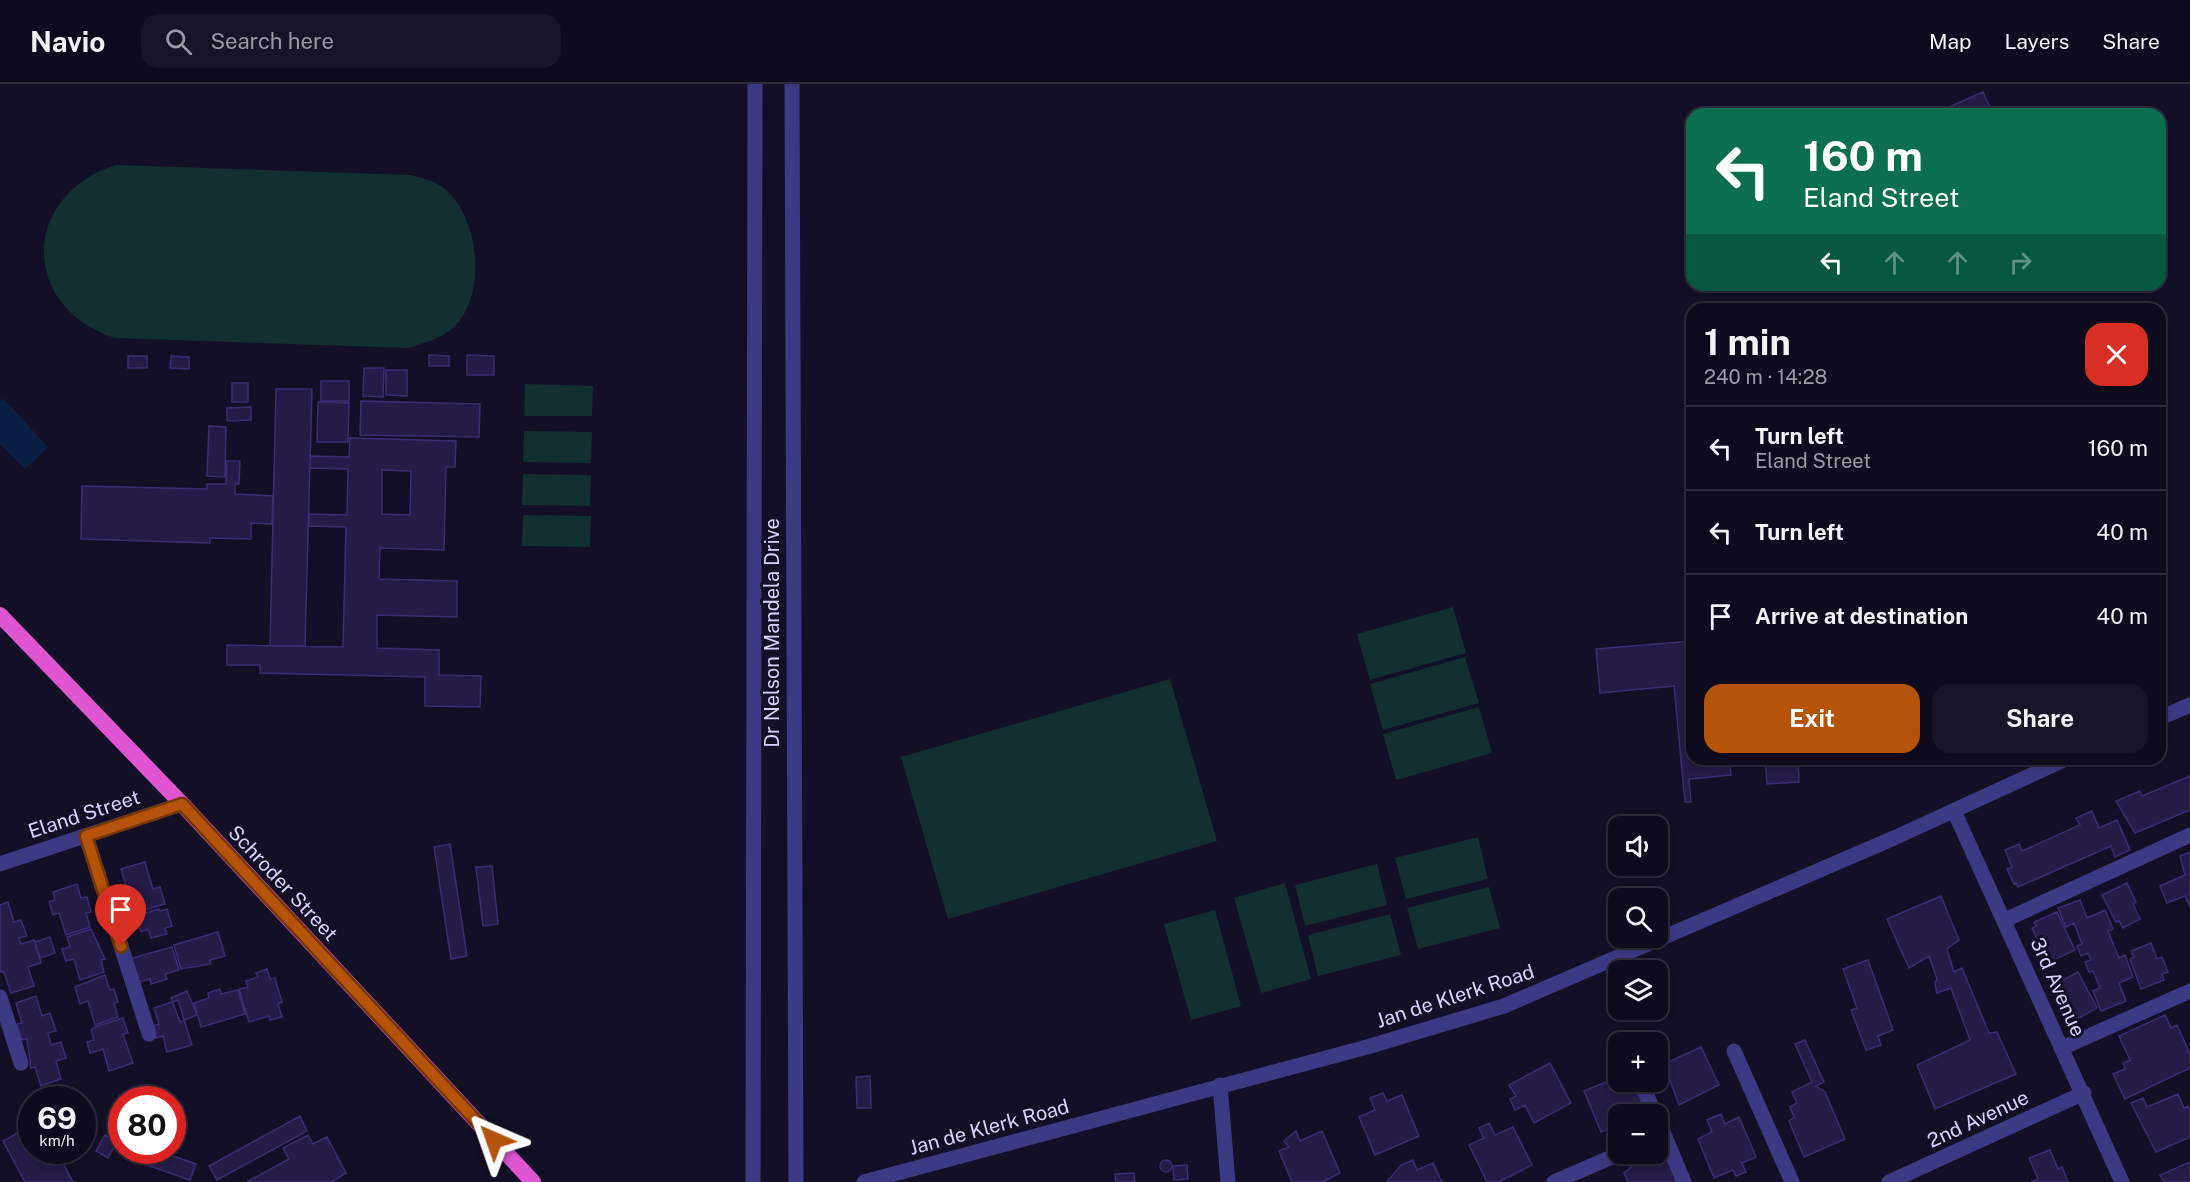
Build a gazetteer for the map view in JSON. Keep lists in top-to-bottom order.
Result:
{
  "streets": {
    "highway": ["Schroder Street"],
    "street": [
      "Dr Nelson Mandela Drive",
      "Eland Street",
      "3rd Avenue",
      "Jan de Klerk Road",
      "2nd Avenue"
    ]
  },
  "crossings": [
    ["Eland Street", "Schroder Street"],
    ["3rd Avenue", "Jan de Klerk Road"],
    ["3rd Avenue", "2nd Avenue"]
  ],
  "page": {
    "header": "Navio",
    "search": "Search here",
    "nav": ["Map", "Layers", "Share"],
    "turn": ["160 m", "Eland Street"],
    "heading": ["1 min", "240 m · 14:28"],
    "list": [
      {
        "name": "Turn left",
        "note": "Eland Street",
        "value": "160 m"
      },
      {
        "name": "Turn left",
        "value": "40 m"
      },
      {
        "name": "Arrive at destination",
        "value": "40 m"
      }
    ],
    "buttons": ["Exit", "Share"],
    "map_buttons": ["+", "−"],
    "speed": "69 km/h",
    "limit": "80"
  }
}
